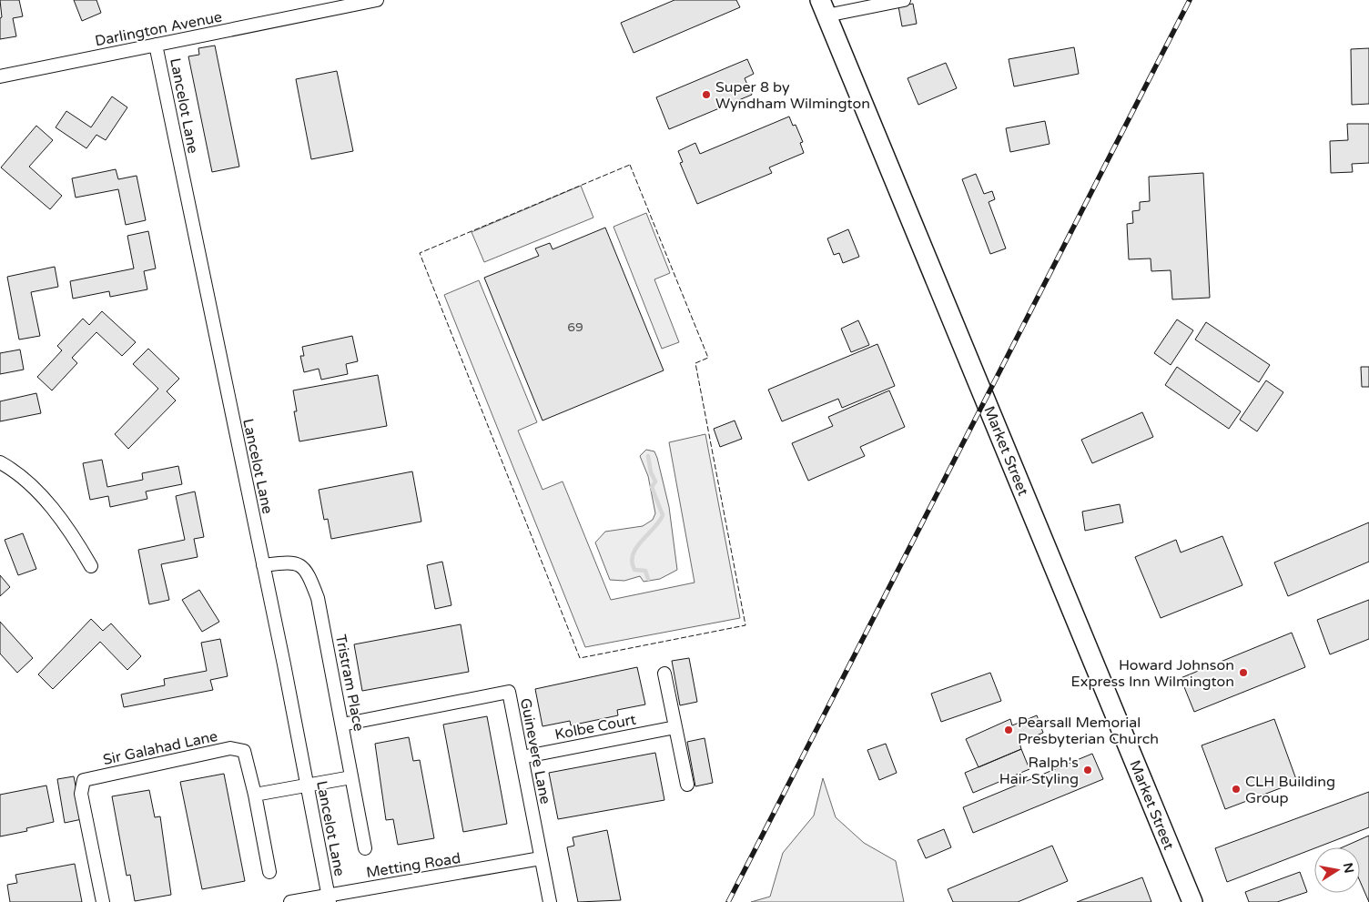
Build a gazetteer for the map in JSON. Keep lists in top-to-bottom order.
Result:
{
  "streets": {
    "main road": ["Market Street"],
    "street": [
      "Darlington Avenue",
      "Lancelot Lane",
      "Tristram Place",
      "Kolbe Court",
      "Sir Galahad Lane",
      "Guinevere Lane",
      "Metting Road"
    ]
  },
  "crossings": [
    ["Darlington Avenue", "Lancelot Lane"],
    ["Lancelot Lane", "Tristram Place"],
    ["Lancelot Lane", "Metting Road"],
    ["Tristram Place", "Guinevere Lane"],
    ["Kolbe Court", "Guinevere Lane"],
    ["Guinevere Lane", "Metting Road"]
  ],
  "places": [
    "Super 8 by Wyndham Wilmington",
    "Howard Johnson Express Inn Wilmington",
    "Pearsall Memorial Presbyterian Church",
    "Ralph's Hair Styling",
    "CLH Building Group"
  ],
  "house_numbers": ["69"],
  "north": "right"
}
